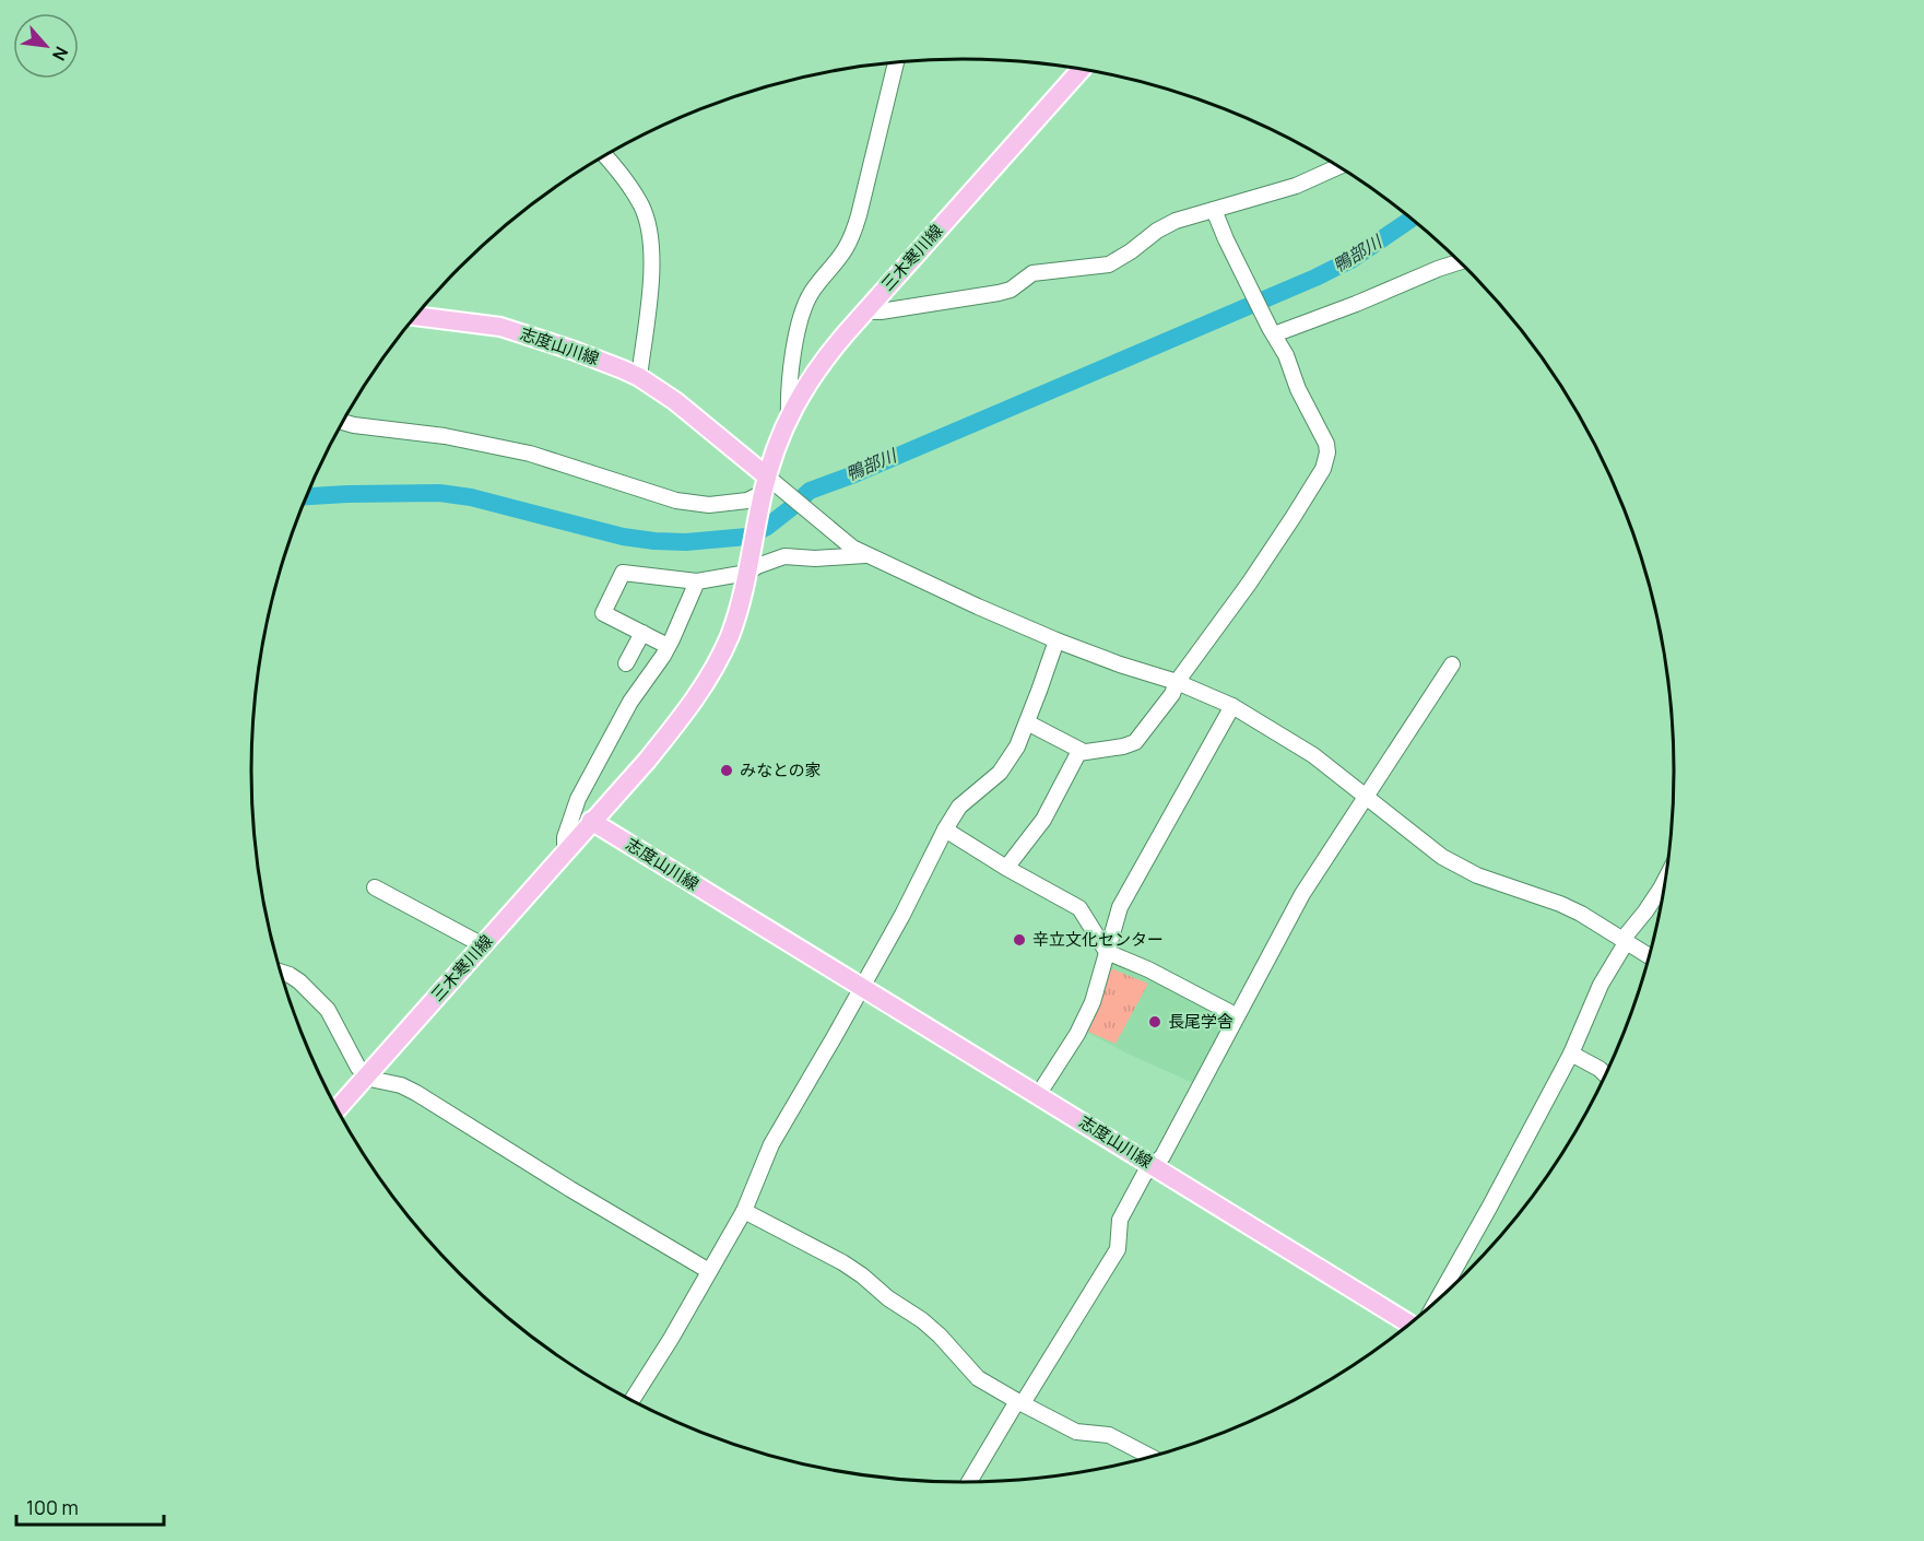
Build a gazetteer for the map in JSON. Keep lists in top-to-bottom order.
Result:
{
  "streets": {
    "main road": ["三木寒川線", "志度山川線"]
  },
  "crossings": [
    ["三木寒川線", "志度山川線"]
  ],
  "water": ["鴨部川"],
  "places": ["みなとの家", "辛立文化センター", "長尾学舎"],
  "scale_bar": "100 m",
  "north": "bottom right"
}
